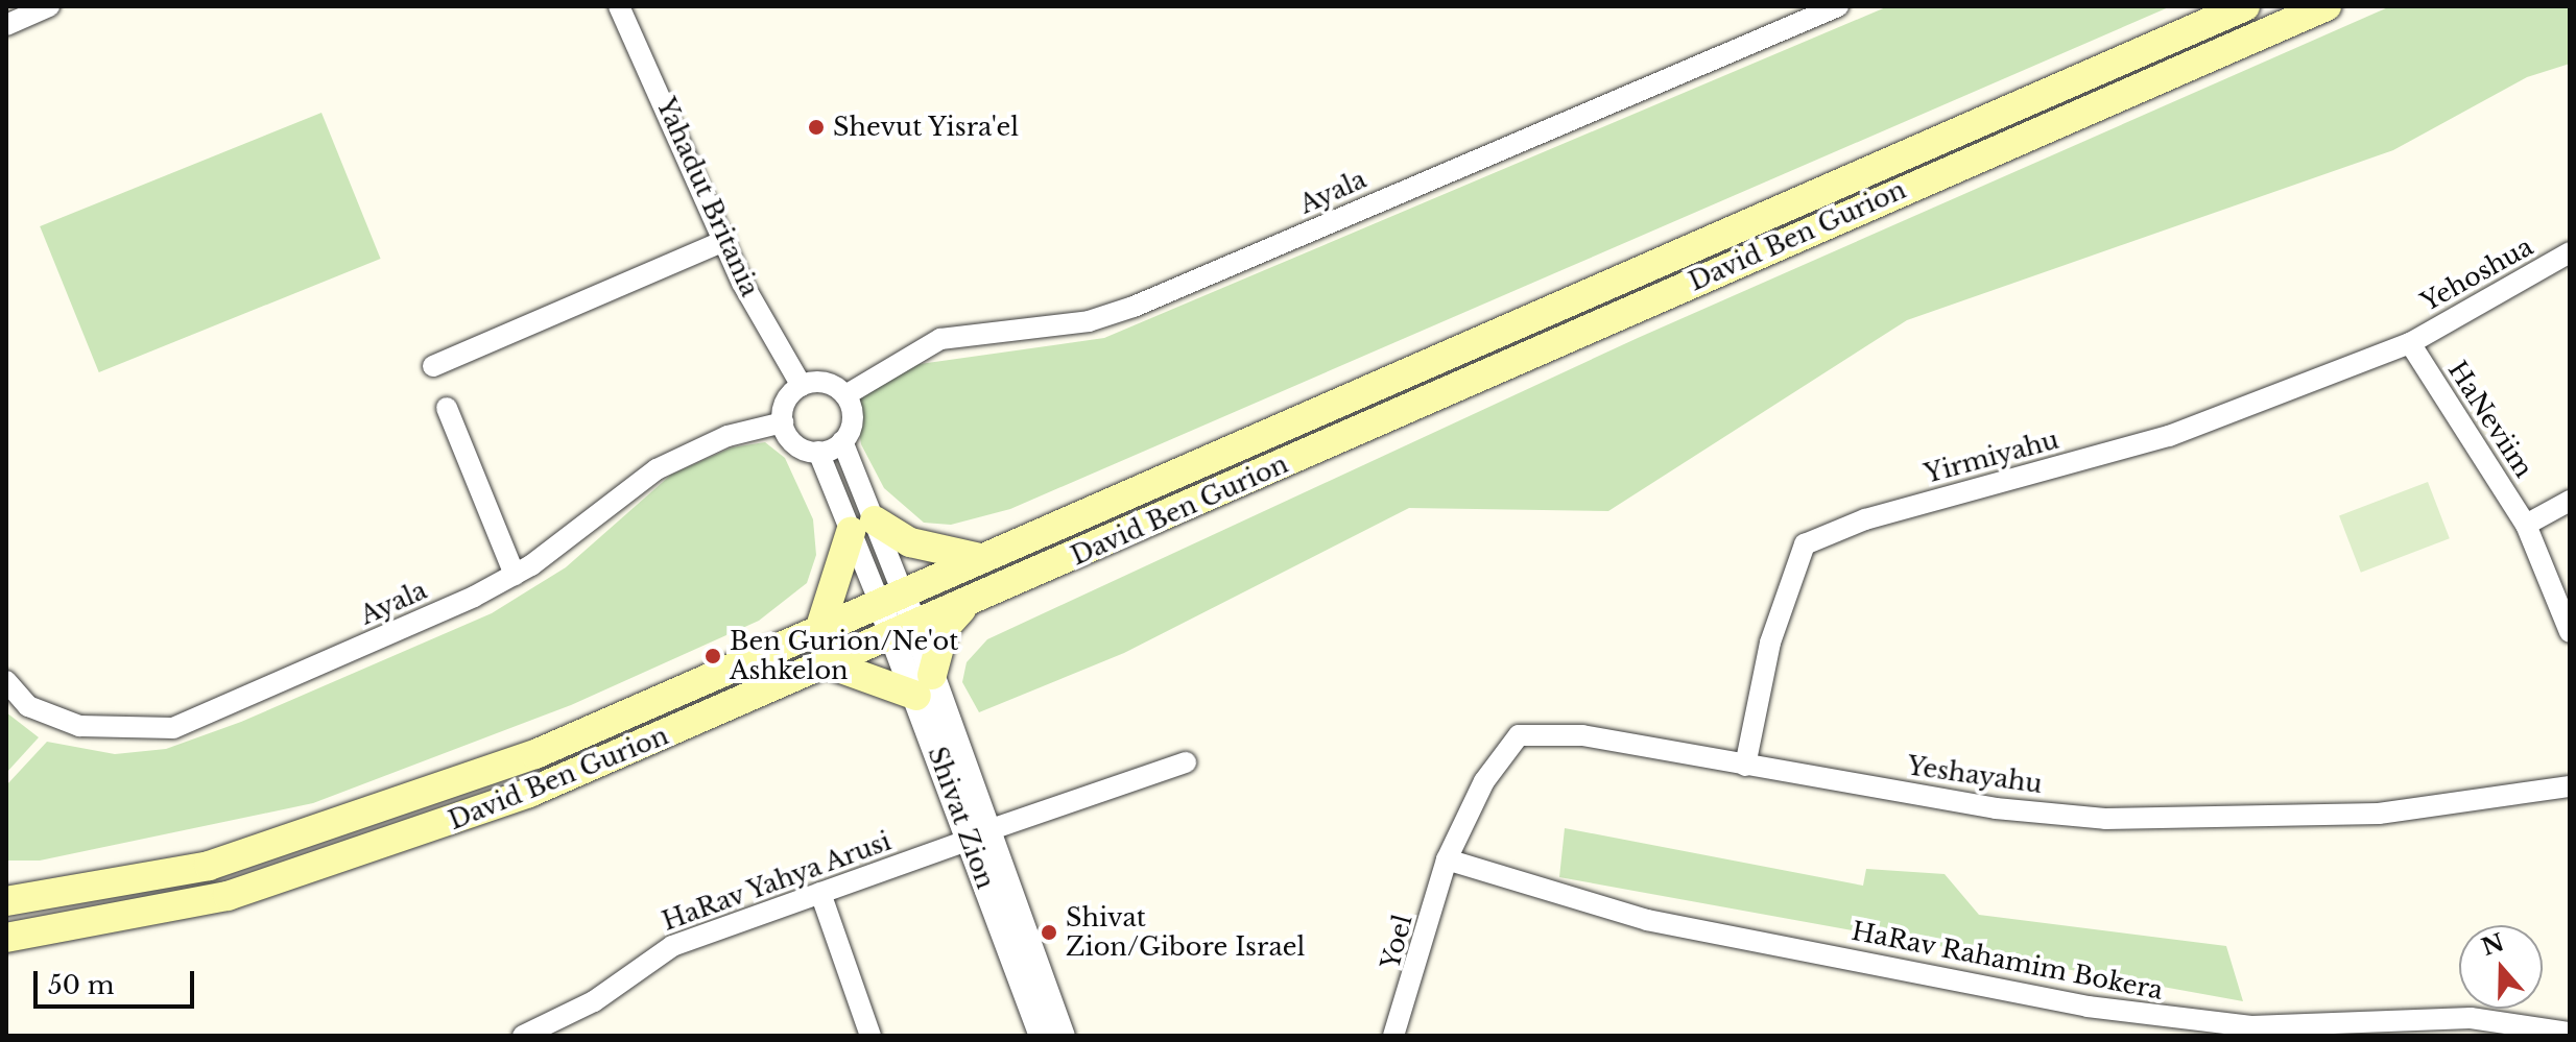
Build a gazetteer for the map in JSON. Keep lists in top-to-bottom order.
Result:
{
  "streets": {
    "main road": ["David Ben Gurion"],
    "street": [
      "Ayala",
      "Yahadut Britania",
      "Yehoshua",
      "HaNeviim",
      "Yirmiyahu",
      "Yeshayahu",
      "Shivat Zion",
      "HaRav Yahya Arusi",
      "Yoel",
      "HaRav Rahamim Bokera"
    ]
  },
  "crossings": [
    ["Ayala", "Yahadut Britania"],
    ["David Ben Gurion", "Shivat Zion"],
    ["Yehoshua", "HaNeviim"],
    ["Yehoshua", "Yirmiyahu"],
    ["HaNeviim", "Yirmiyahu"],
    ["Yirmiyahu", "Yeshayahu"],
    ["Yeshayahu", "Yoel"],
    ["Yeshayahu", "HaRav Rahamim Bokera"],
    ["Shivat Zion", "HaRav Yahya Arusi"],
    ["Yoel", "HaRav Rahamim Bokera"]
  ],
  "places": ["Shevut Yisra'el", "Ben Gurion/Ne'ot Ashkelon", "Shivat Zion/Gibore Israel"],
  "scale_bar": "50 m",
  "north": "top"
}
